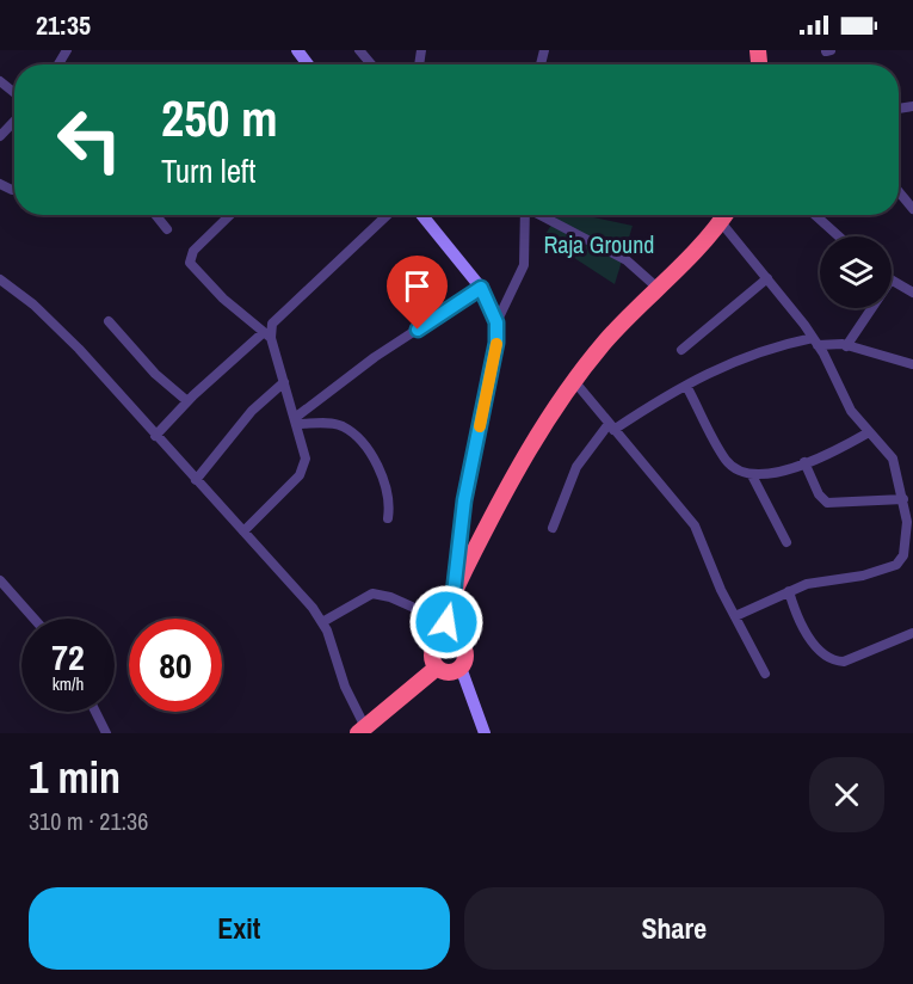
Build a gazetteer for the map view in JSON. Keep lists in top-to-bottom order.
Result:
{
  "parks": ["Raja Ground"],
  "page": {
    "status": "21:35",
    "turn": ["250 m", "Turn left"],
    "speed": "72 km/h",
    "limit": "80",
    "heading": ["1 min", "310 m · 21:36"],
    "buttons": ["Exit", "Share"]
  }
}
